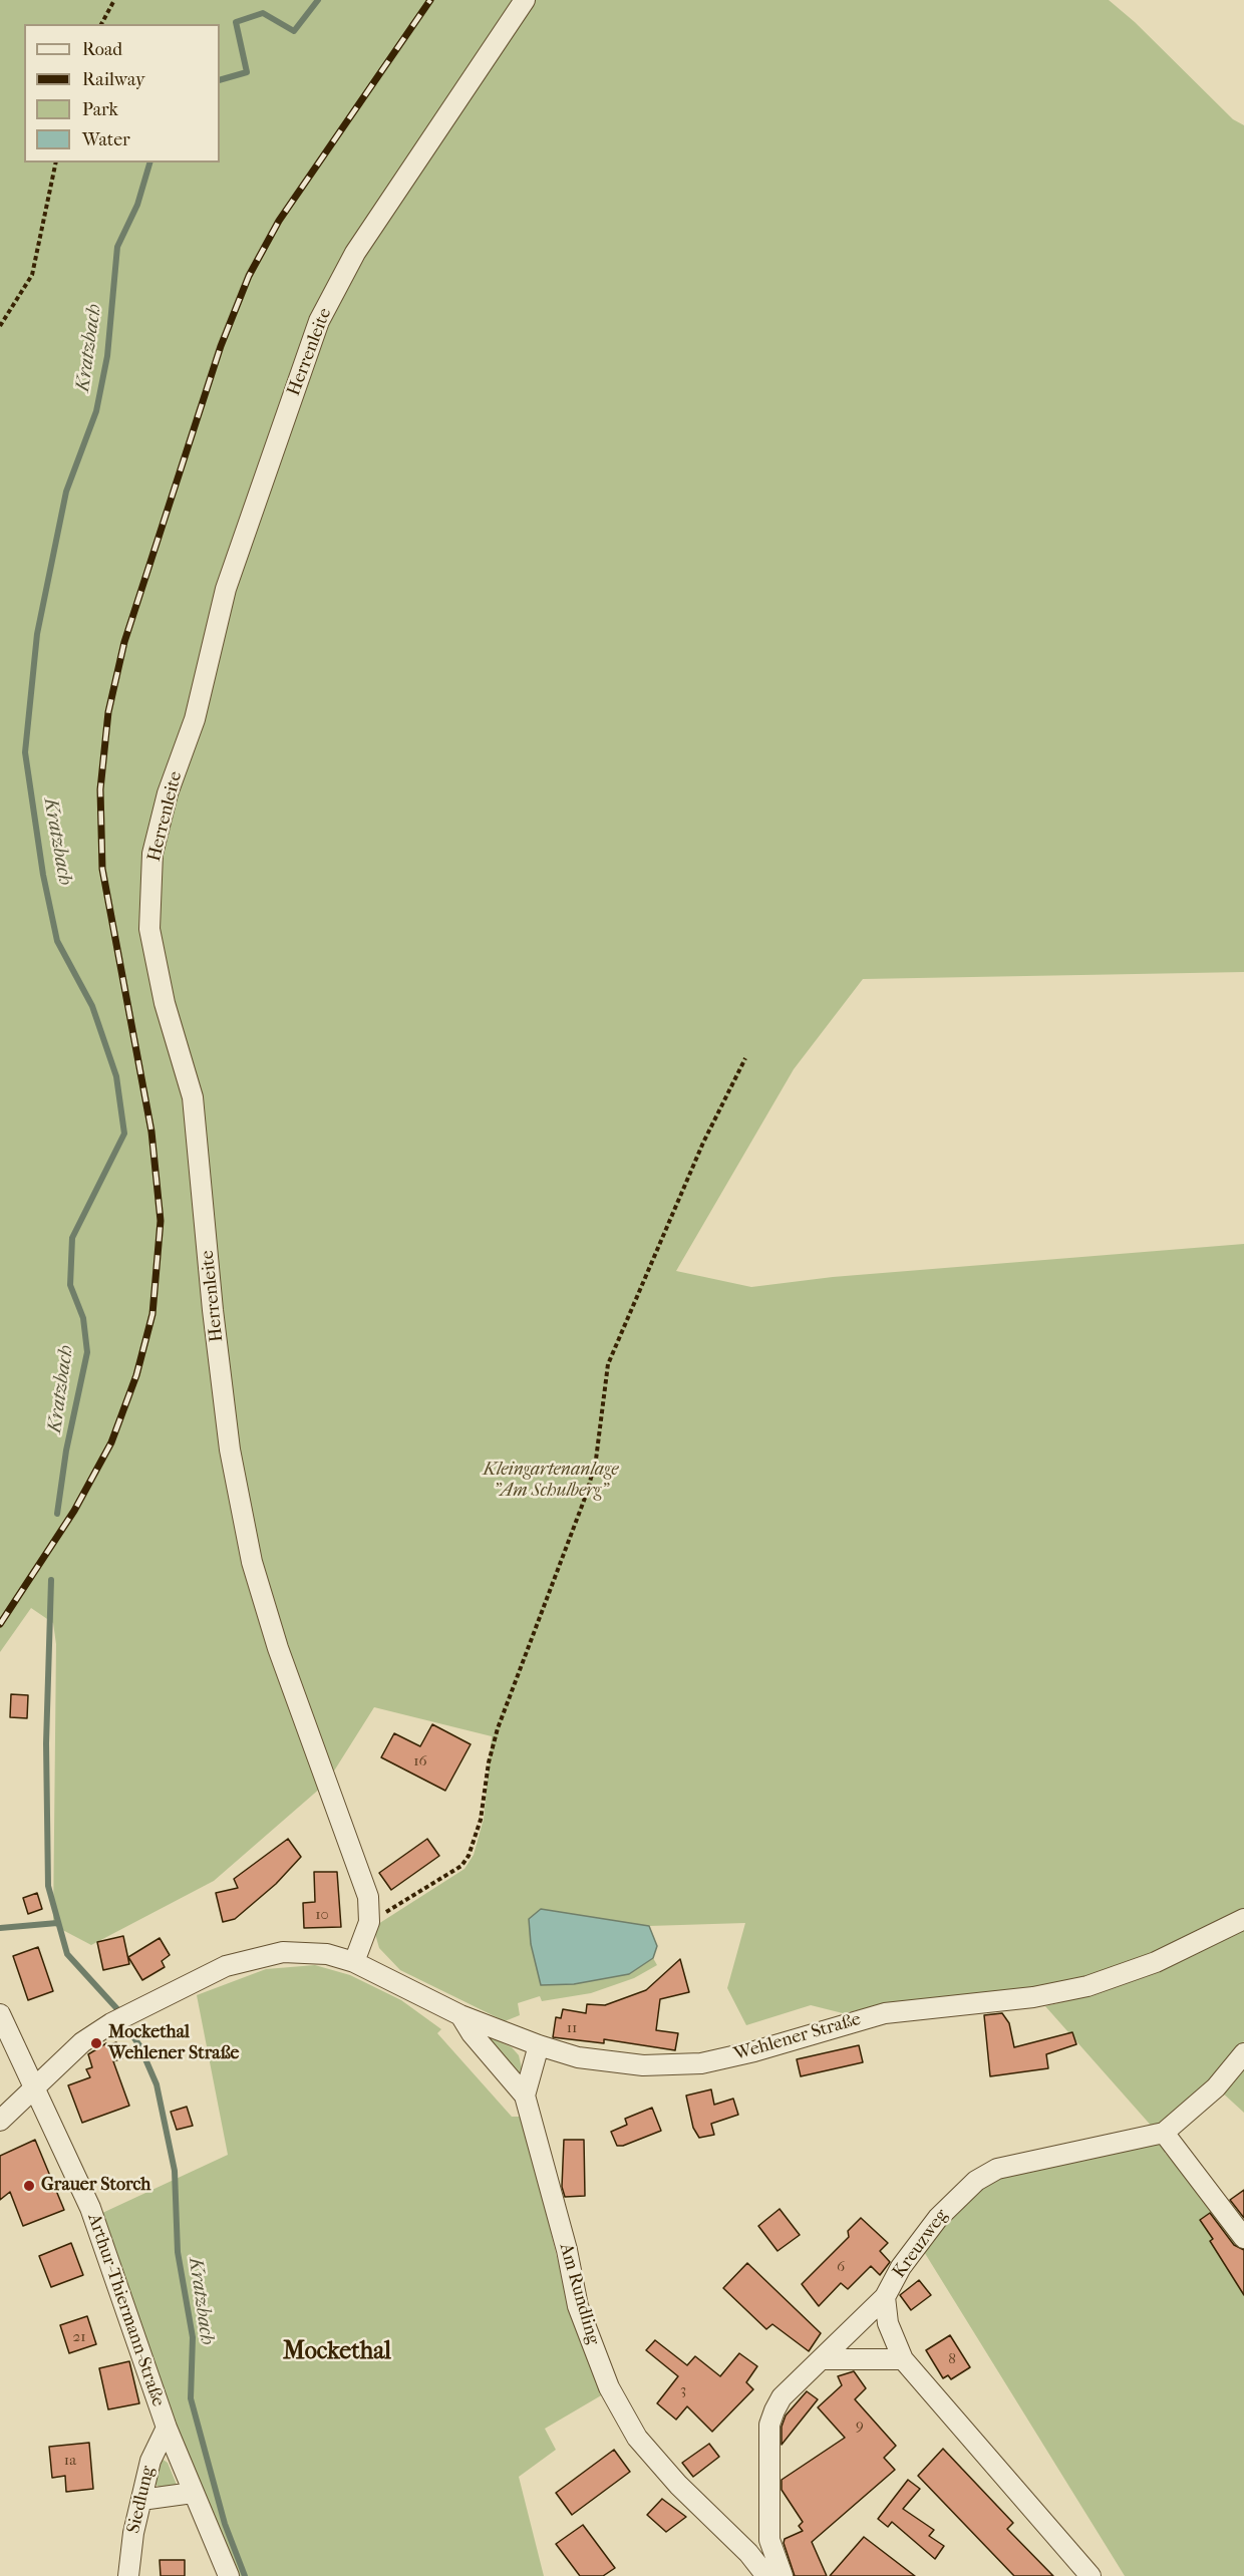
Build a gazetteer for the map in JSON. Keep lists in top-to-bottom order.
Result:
{
  "streets": {
    "street": [
      "Herrenleite",
      "Wehlener Straße",
      "Kreuzweg",
      "Am Rundling",
      "Arthur-Thiermann-Straße",
      "Siedlung"
    ]
  },
  "crossings": [
    ["Wehlener Straße", "Am Rundling"],
    ["Wehlener Straße", "Arthur-Thiermann-Straße"],
    ["Arthur-Thiermann-Straße", "Siedlung"]
  ],
  "districts": ["Mockethal"],
  "water": ["Kratzbach"],
  "parks": ["Kleingartenanlage \"Am Schulberg\""],
  "places": ["Mockethal Wehlener Straße", "Grauer Storch"],
  "house_numbers": [
    "16",
    "10",
    "11",
    "6",
    "21",
    "8",
    "3",
    "9",
    "1a"
  ],
  "legend": [
    "Road",
    "Railway",
    "Park",
    "Water"
  ]
}
